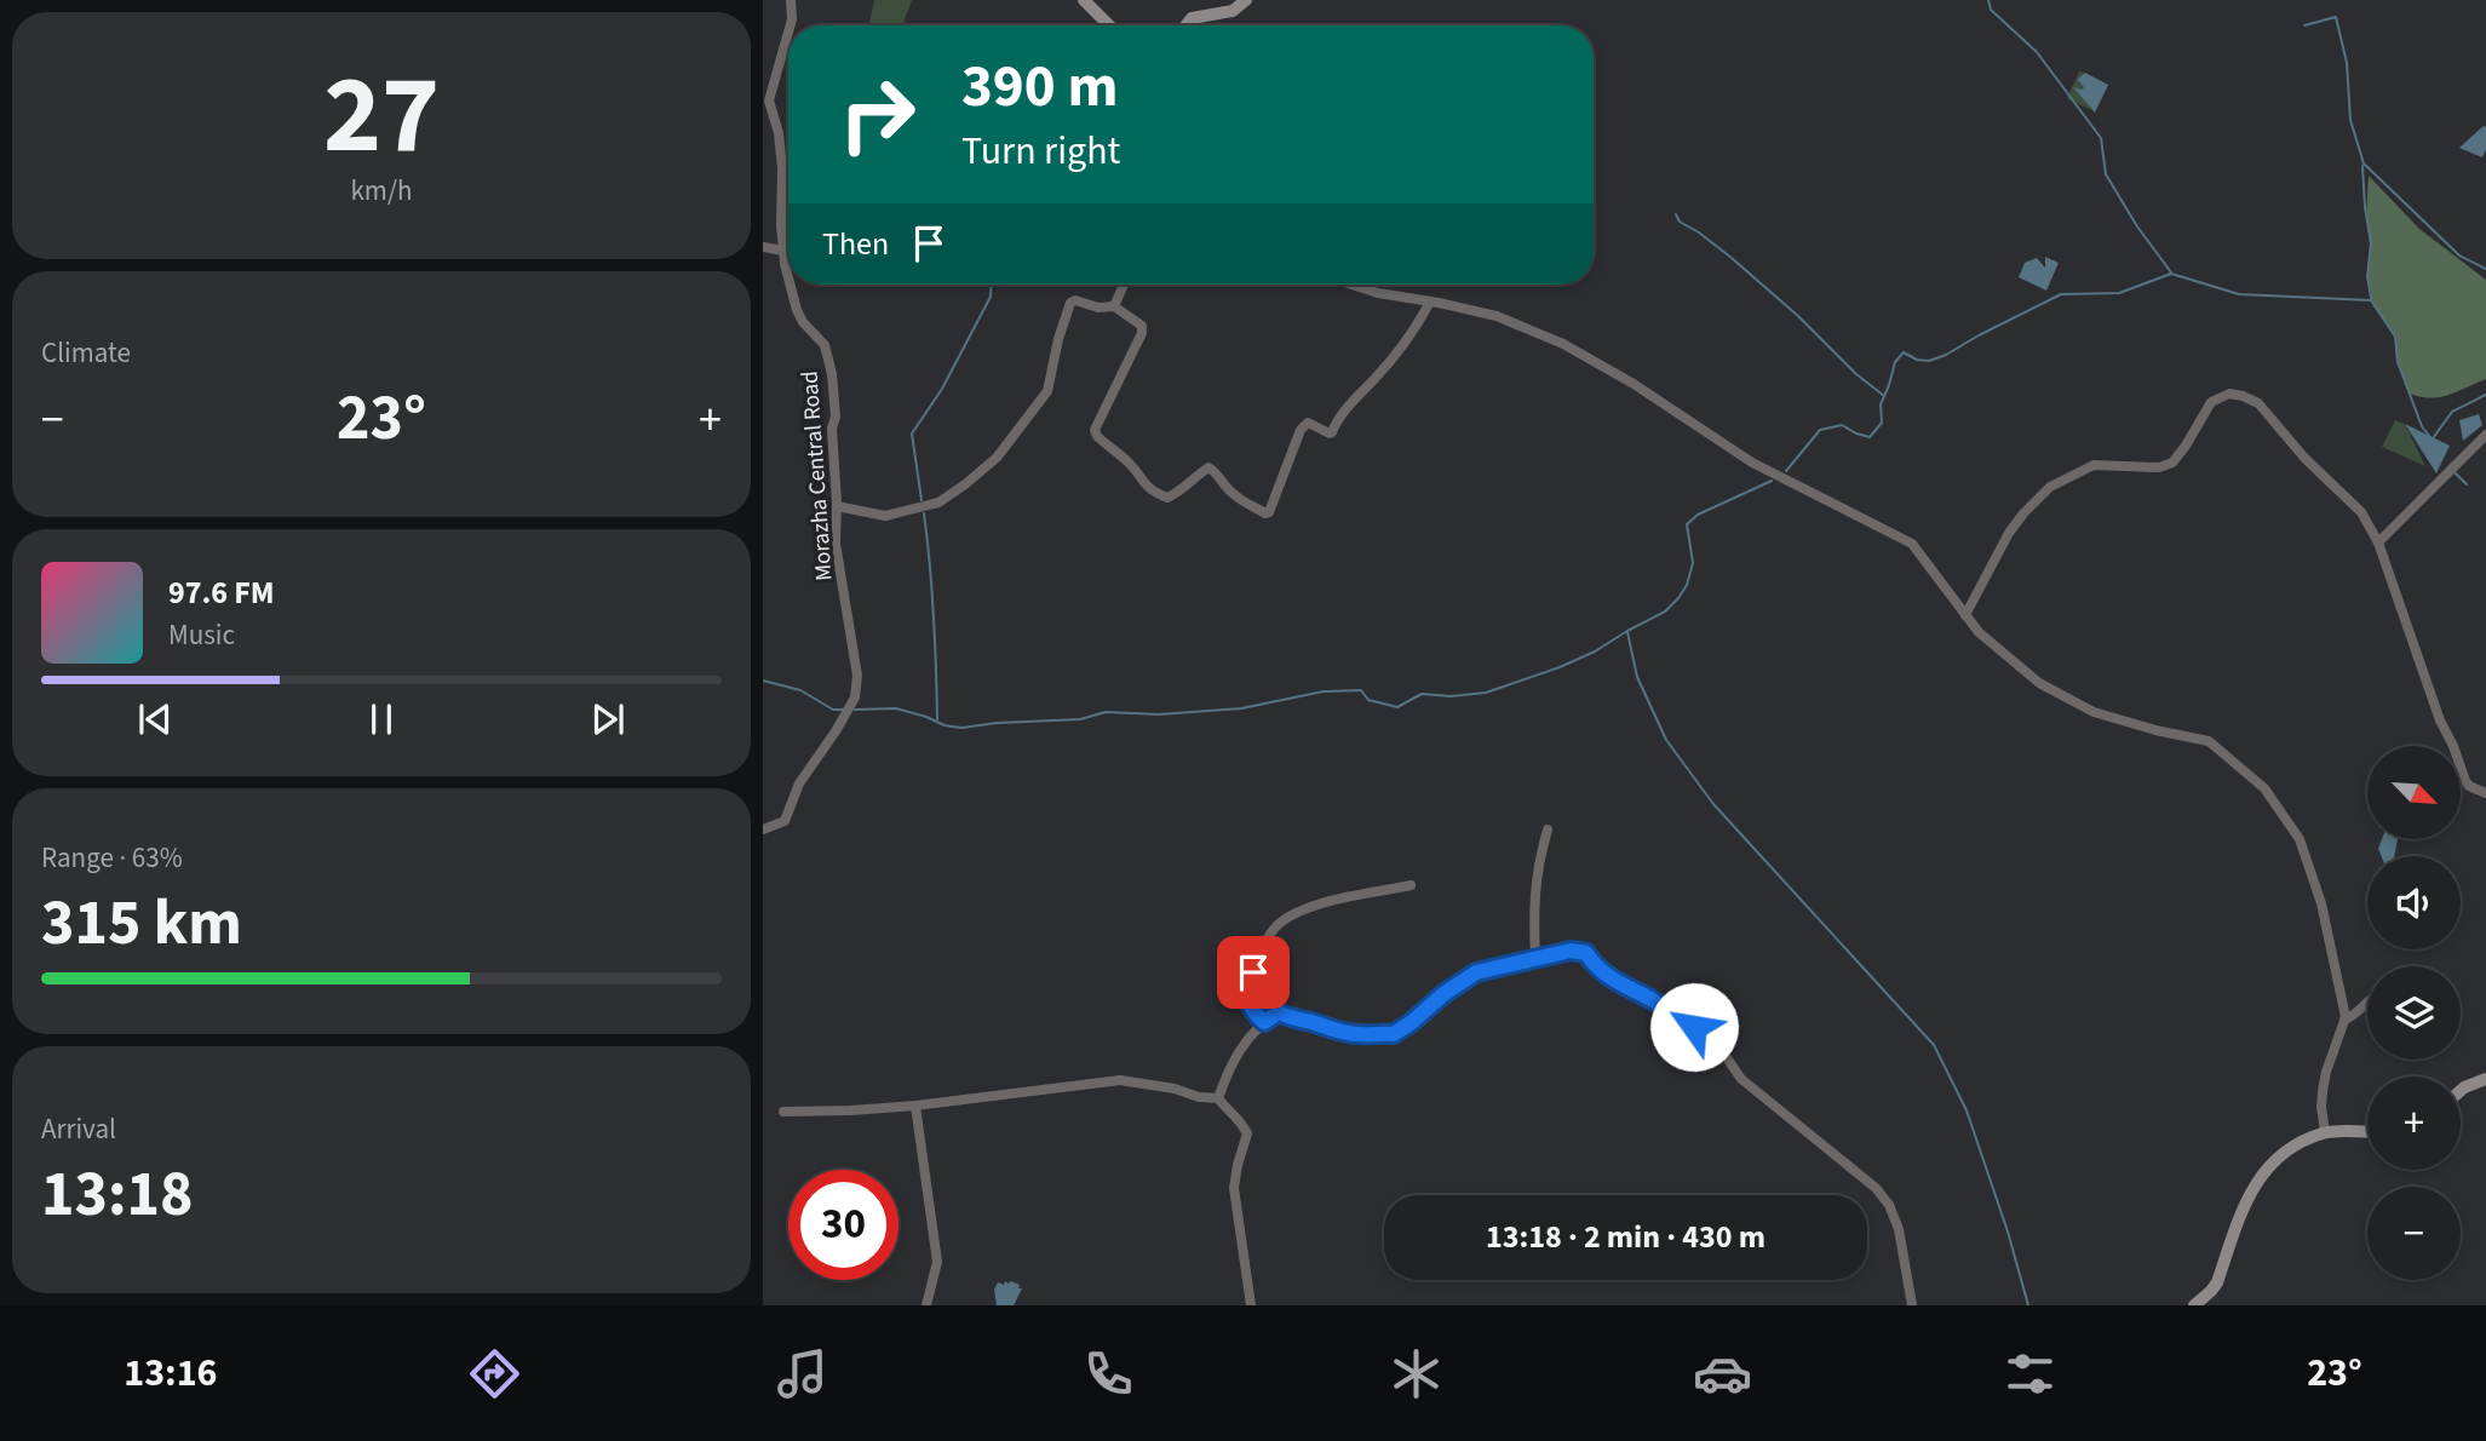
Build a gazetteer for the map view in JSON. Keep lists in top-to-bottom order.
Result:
{
  "streets": {
    "street": ["Morazha Central Road"]
  },
  "north": "bottom right",
  "page": {
    "tile": [
      ["27", "km/h"],
      "Climate",
      ["Range · 63%", "315 km"],
      ["Arrival", "13:18"]
    ],
    "turn": ["390 m", "Turn right"],
    "then": "Then",
    "heat": ["−", "23°", "+"],
    "song": ["97.6 FM", "Music"],
    "map_buttons": ["+", "−"],
    "limit": "30",
    "trip": "13:18 · 2 min · 430 m",
    "tabs": ["13:16", "23°"]
  }
}
